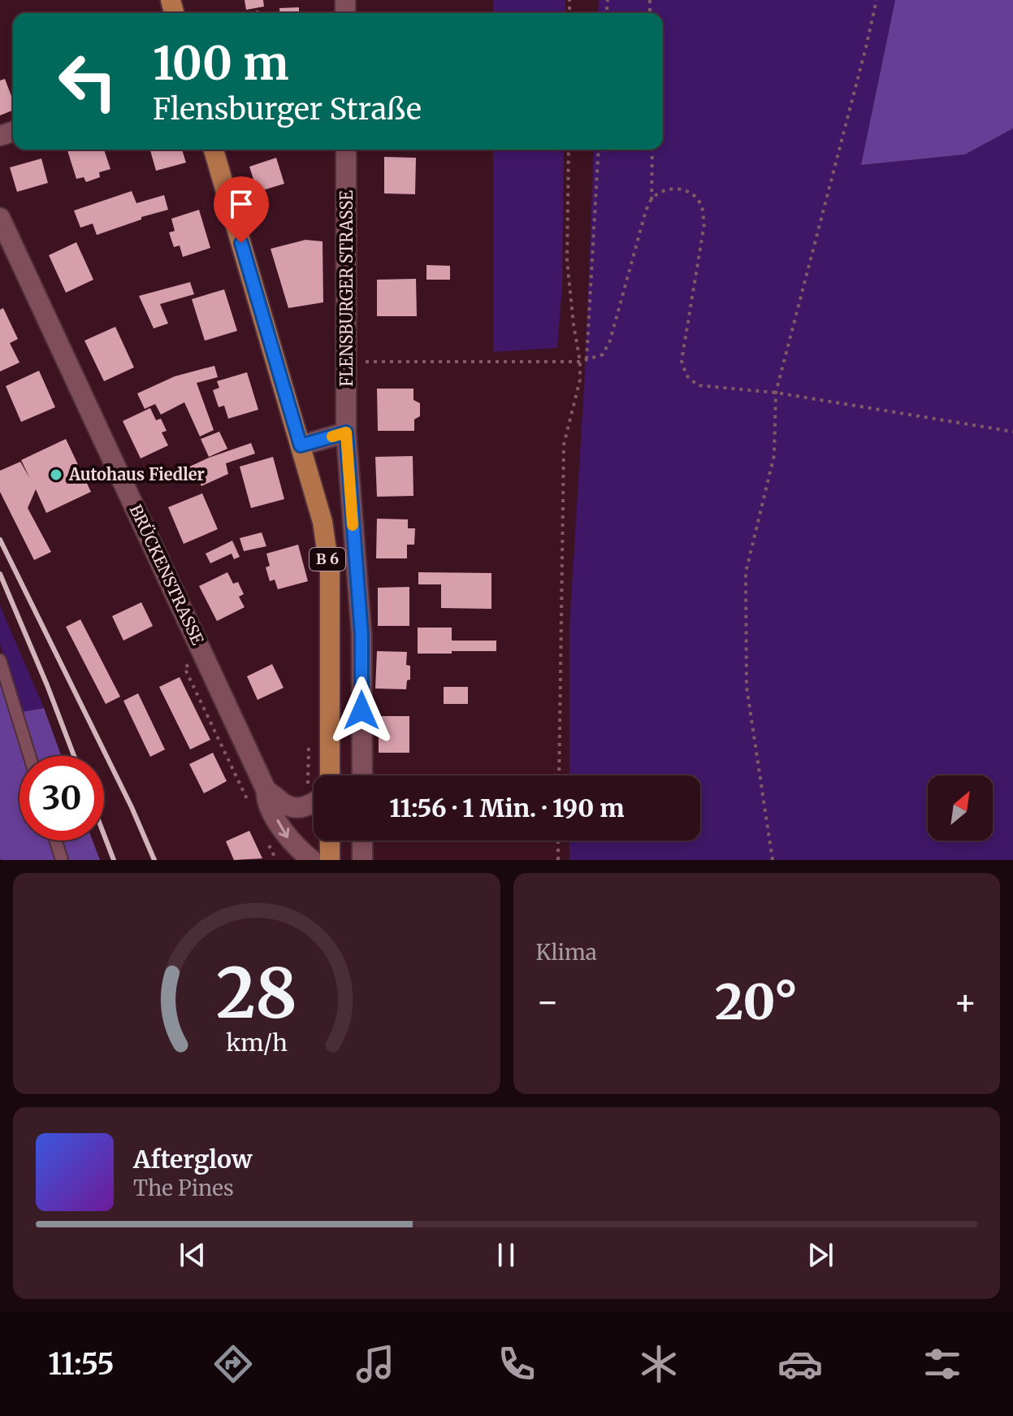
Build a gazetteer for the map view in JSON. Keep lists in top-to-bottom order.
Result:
{
  "streets": {
    "main road": ["B 6"],
    "street": ["FLENSBURGER STRASSE", "BRÜCKENSTRASSE"]
  },
  "places": ["Autohaus Fiedler"],
  "north": "top right",
  "page": {
    "turn": ["100 m", "Flensburger Straße"],
    "limit": "30",
    "trip": "11:56 · 1 Min. · 190 m",
    "tile": "Klima",
    "heat": ["−", "20°", "+"],
    "song": ["Afterglow", "The Pines"],
    "tabs": "11:55",
    "gauge": ["28", "km/h"]
  }
}
